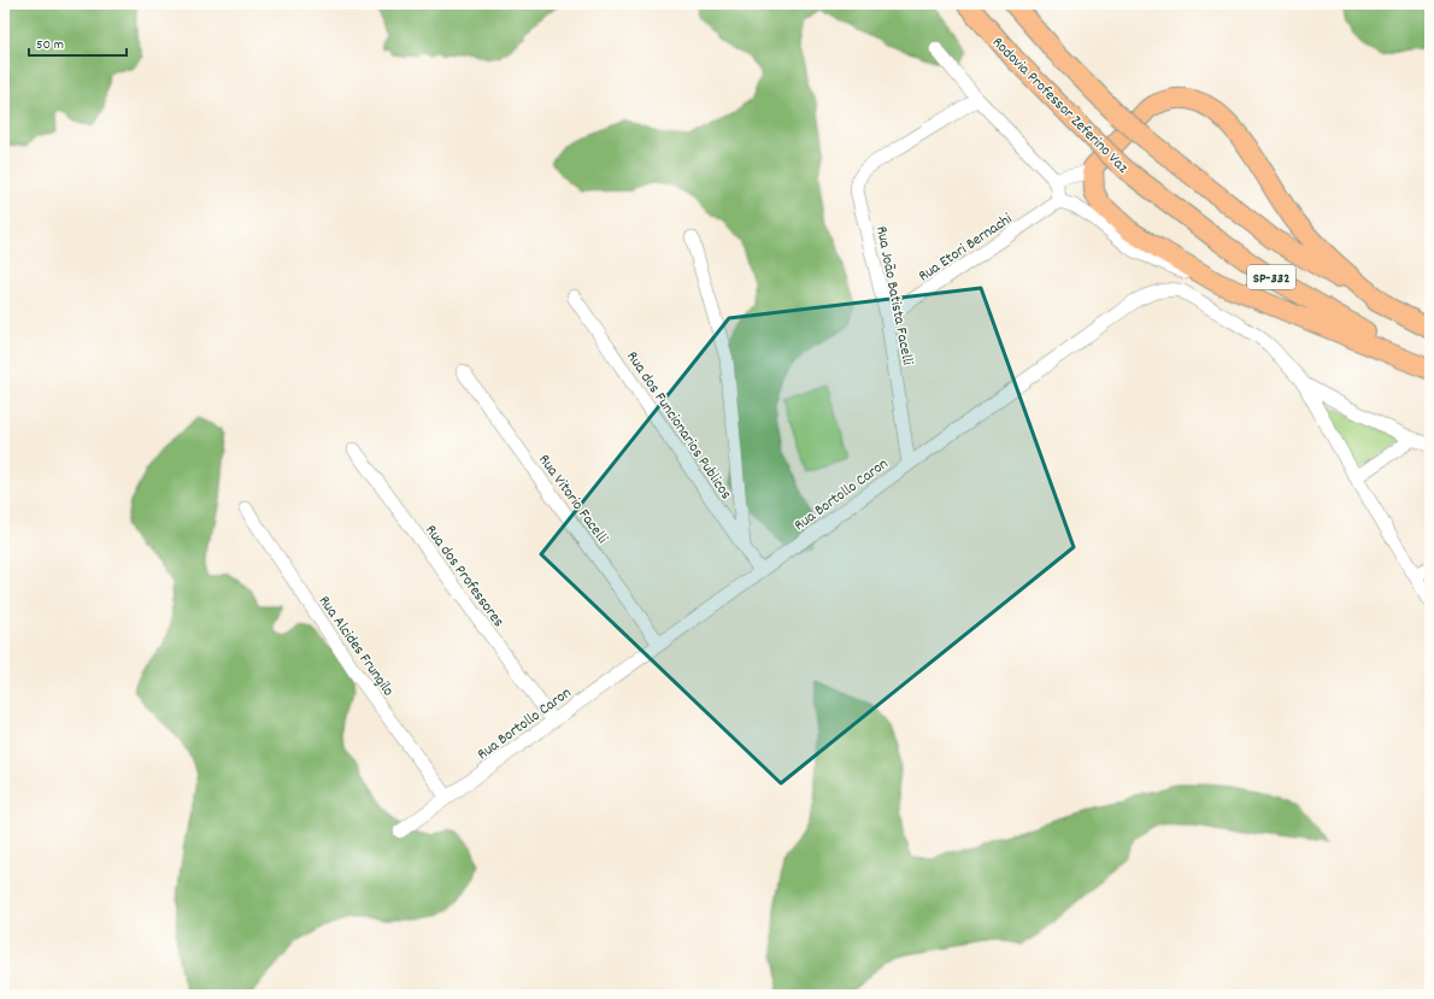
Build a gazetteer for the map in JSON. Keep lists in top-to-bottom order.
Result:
{
  "streets": {
    "highway": ["Rodovia Professor Zeferino Vaz", "SP-332"],
    "street": [
      "Rua Etori Bernachi",
      "Rua João Batista Facelli",
      "Rua dos Funcionarios Publicos",
      "Rua Bortollo Caron",
      "Rua Vitorio Facelli",
      "Rua dos Professores",
      "Rua Alcides Frungilo"
    ]
  },
  "crossings": [
    ["Rua Etori Bernachi", "Rua João Batista Facelli"],
    ["Rua João Batista Facelli", "Rua Bortollo Caron"],
    ["Rua dos Funcionarios Publicos", "Rua Bortollo Caron"],
    ["Rua Bortollo Caron", "Rua Vitorio Facelli"],
    ["Rua Bortollo Caron", "Rua dos Professores"],
    ["Rua Bortollo Caron", "Rua Alcides Frungilo"]
  ],
  "scale_bar": "50 m"
}
